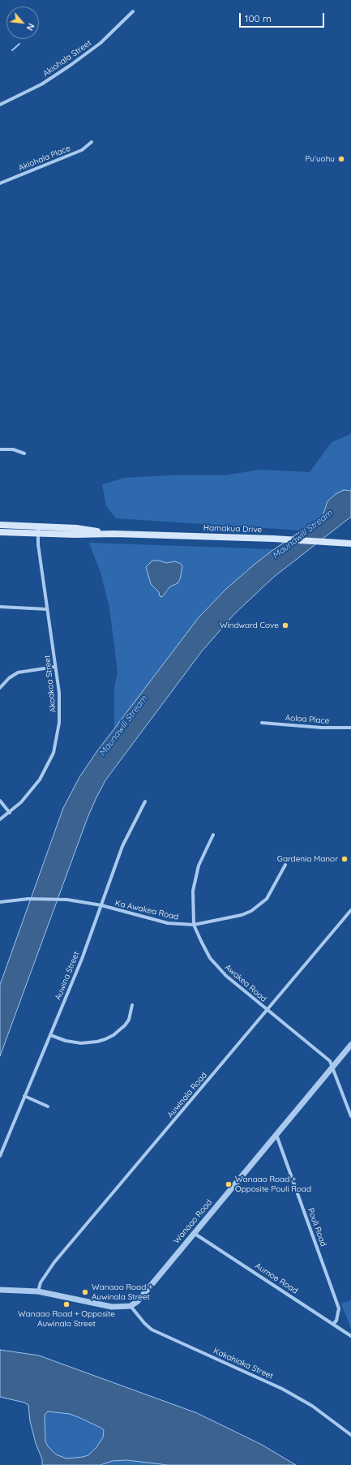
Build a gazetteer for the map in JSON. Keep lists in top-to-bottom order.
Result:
{
  "streets": {
    "main road": ["Hamakua Drive"],
    "street": [
      "Akiohala Street",
      "Akiohala Place",
      "Akoakoa Street",
      "Aoloa Place",
      "Ka Awakea Road",
      "Auwina Street",
      "Awakea Road",
      "Auwinala Road",
      "Wanaao Road",
      "Pouli Road",
      "Aumoe Road",
      "Kakahiaka Street"
    ]
  },
  "crossings": [
    ["Hamakua Drive", "Akoakoa Street"],
    ["Ka Awakea Road", "Auwina Street"],
    ["Ka Awakea Road", "Awakea Road"],
    ["Awakea Road", "Auwinala Road"],
    ["Awakea Road", "Wanaao Road"],
    ["Wanaao Road", "Pouli Road"],
    ["Wanaao Road", "Aumoe Road"],
    ["Wanaao Road", "Kakahiaka Street"],
    ["Pouli Road", "Aumoe Road"]
  ],
  "water": ["Maunawili Stream"],
  "places": [
    "Puʻuohu",
    "Windward Cove",
    "Gardenia Manor",
    "Wanaao Road + Opposite Pouli Road",
    "Wanaao Road + Auwinala Street",
    "Wanaao Road + Opposite Auwinala Street"
  ],
  "scale_bar": "100 m",
  "north": "bottom right"
}
